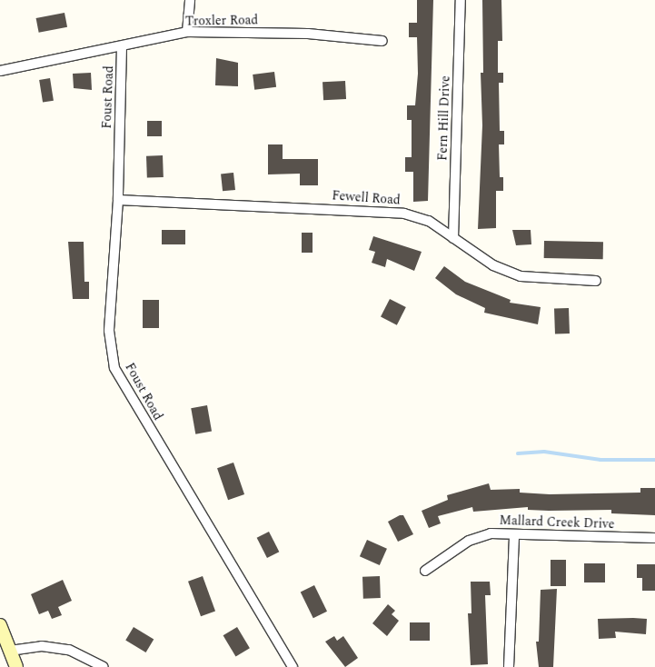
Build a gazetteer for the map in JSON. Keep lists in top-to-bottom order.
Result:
{
  "streets": {
    "street": [
      "Troxler Road",
      "Foust Road",
      "Fern Hill Drive",
      "Fewell Road",
      "Mallard Creek Drive"
    ]
  },
  "crossings": [
    ["Troxler Road", "Foust Road"],
    ["Foust Road", "Fewell Road"],
    ["Fern Hill Drive", "Fewell Road"]
  ]
}
